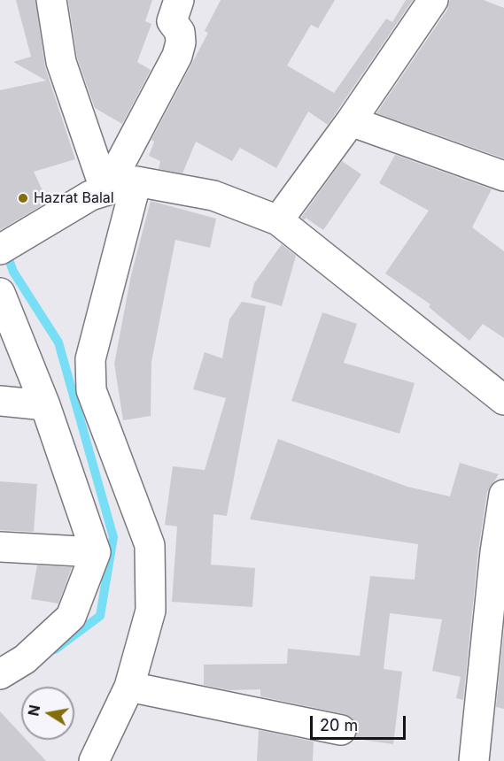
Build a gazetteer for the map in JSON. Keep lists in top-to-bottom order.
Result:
{
  "places": ["Hazrat Balal"],
  "scale_bar": "20 m",
  "north": "left"
}
